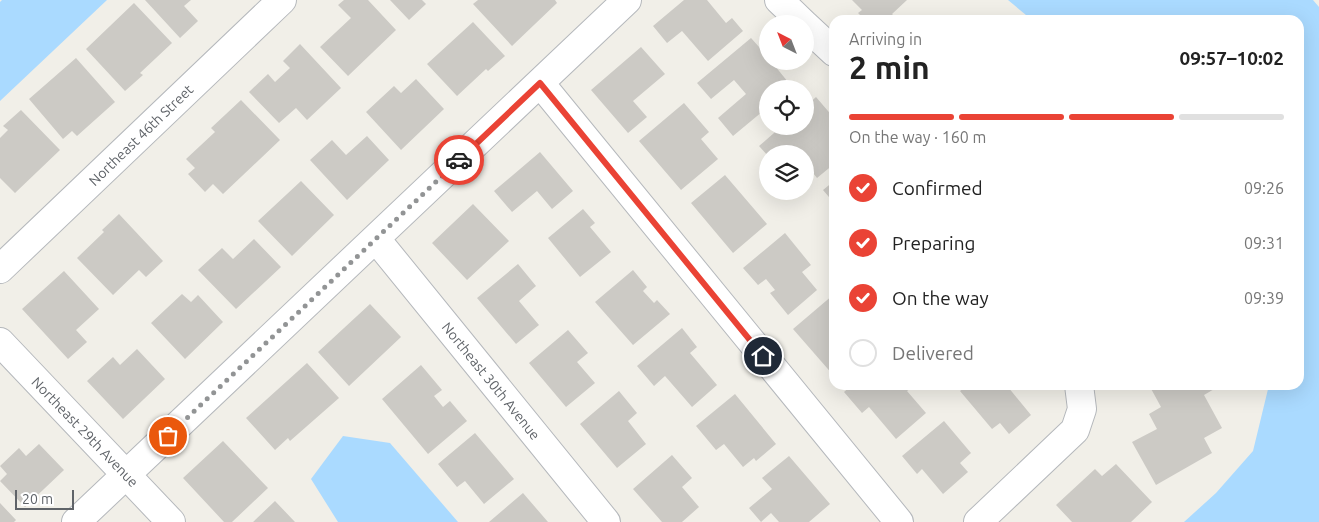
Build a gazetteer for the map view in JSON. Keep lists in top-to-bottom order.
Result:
{
  "streets": {
    "street": ["Northeast 46th Street", "Northeast 30th Avenue", "Northeast 29th Avenue"]
  },
  "scale_bar": "20 m",
  "north": "top left",
  "page": {
    "heading": ["2 min", "Arriving in", "09:57–10:02"],
    "bar": "On the way · 160 m",
    "list": [
      ["Confirmed", "09:26"],
      ["Preparing", "09:31"],
      ["On the way", "09:39"],
      "Delivered"
    ],
    "scale": "20 m"
  }
}
